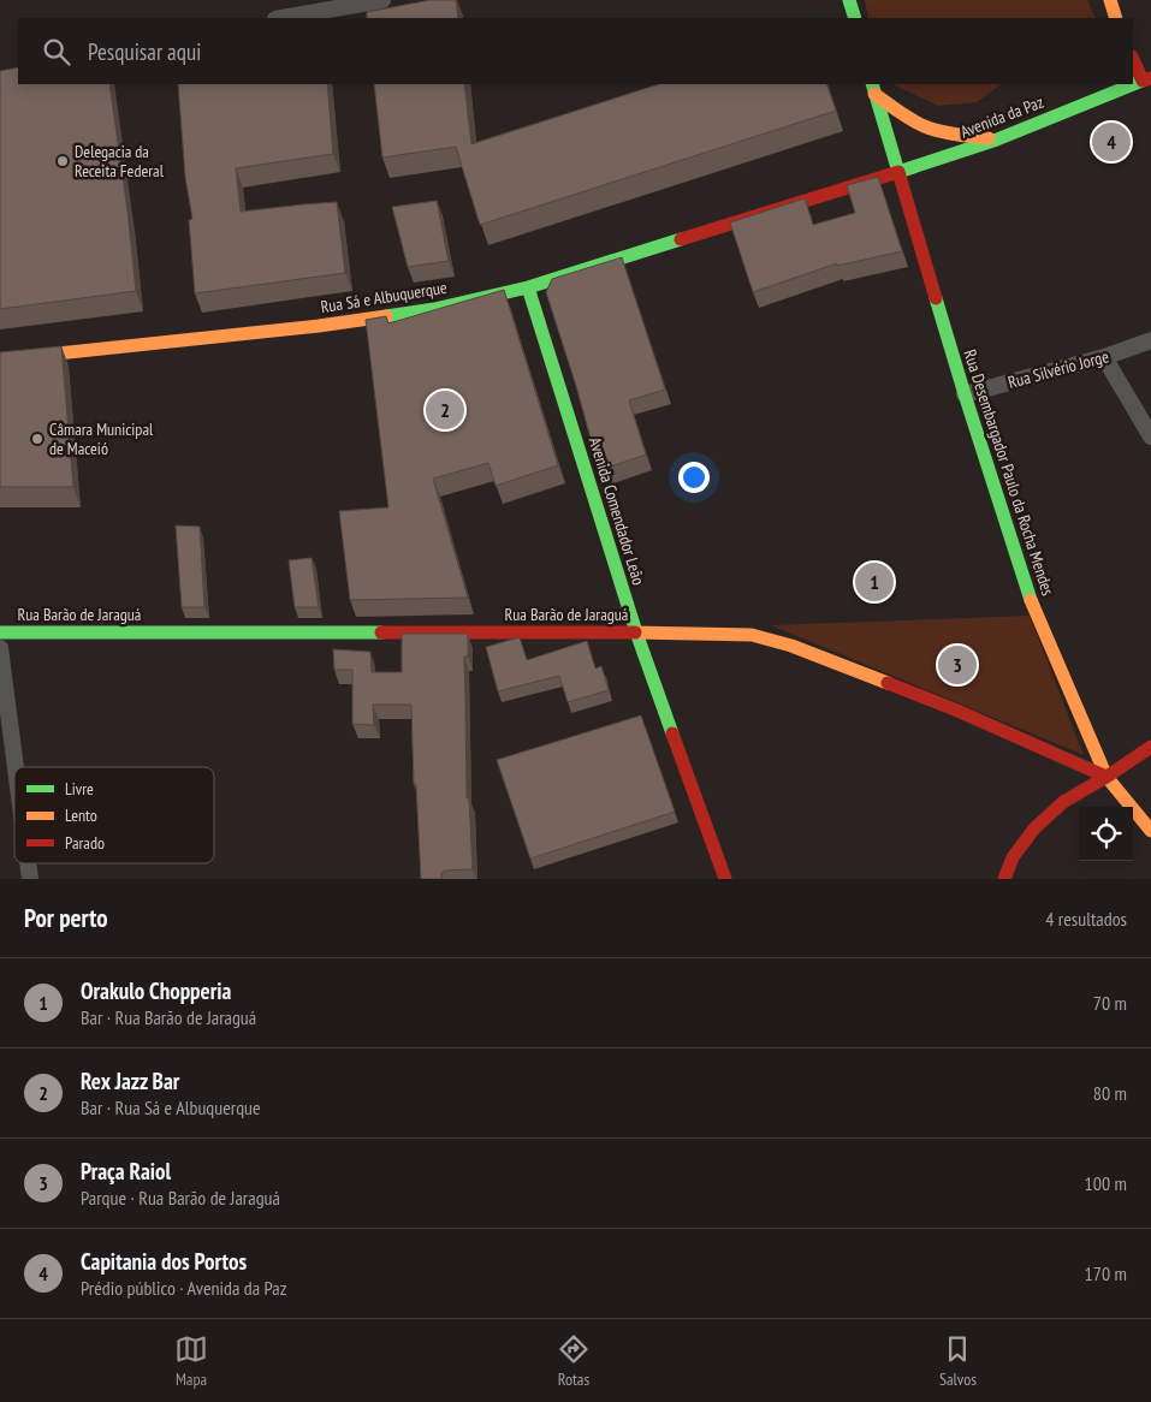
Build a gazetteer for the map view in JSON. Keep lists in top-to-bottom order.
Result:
{
  "streets": {
    "main road": [
      "Avenida da Paz",
      "Rua Sá e Albuquerque",
      "Rua Desembargador Paulo da Rocha Mendes",
      "Avenida Comendador Leão",
      "Rua Barão de Jaraguá"
    ],
    "street": ["Rua Silvério Jorge"]
  },
  "crossings": [
    ["Avenida da Paz", "Rua Sá e Albuquerque"],
    ["Avenida da Paz", "Rua Desembargador Paulo da Rocha Mendes"],
    ["Rua Sá e Albuquerque", "Rua Desembargador Paulo da Rocha Mendes"],
    ["Rua Sá e Albuquerque", "Avenida Comendador Leão"],
    ["Rua Silvério Jorge", "Rua Desembargador Paulo da Rocha Mendes"],
    ["Rua Desembargador Paulo da Rocha Mendes", "Rua Barão de Jaraguá"],
    ["Avenida Comendador Leão", "Rua Barão de Jaraguá"]
  ],
  "places": ["Delegacia da Receita Federal", "Câmara Municipal de Maceió"],
  "legend": ["Livre", "Lento", "Parado"],
  "page": {
    "search": "Pesquisar aqui",
    "pins": [
      "4",
      "2",
      "1",
      "3"
    ],
    "heading": ["Por perto", "4 resultados"],
    "list": [
      {
        "mark": "1",
        "name": "Orakulo Chopperia",
        "note": "Bar · Rua Barão de Jaraguá",
        "value": "70 m"
      },
      {
        "mark": "2",
        "name": "Rex Jazz Bar",
        "note": "Bar · Rua Sá e Albuquerque",
        "value": "80 m"
      },
      {
        "mark": "3",
        "name": "Praça Raiol",
        "note": "Parque · Rua Barão de Jaraguá",
        "value": "100 m"
      },
      {
        "mark": "4",
        "name": "Capitania dos Portos",
        "note": "Prédio público · Avenida da Paz",
        "value": "170 m"
      }
    ],
    "nav": ["Mapa", "Rotas", "Salvos"]
  }
}
